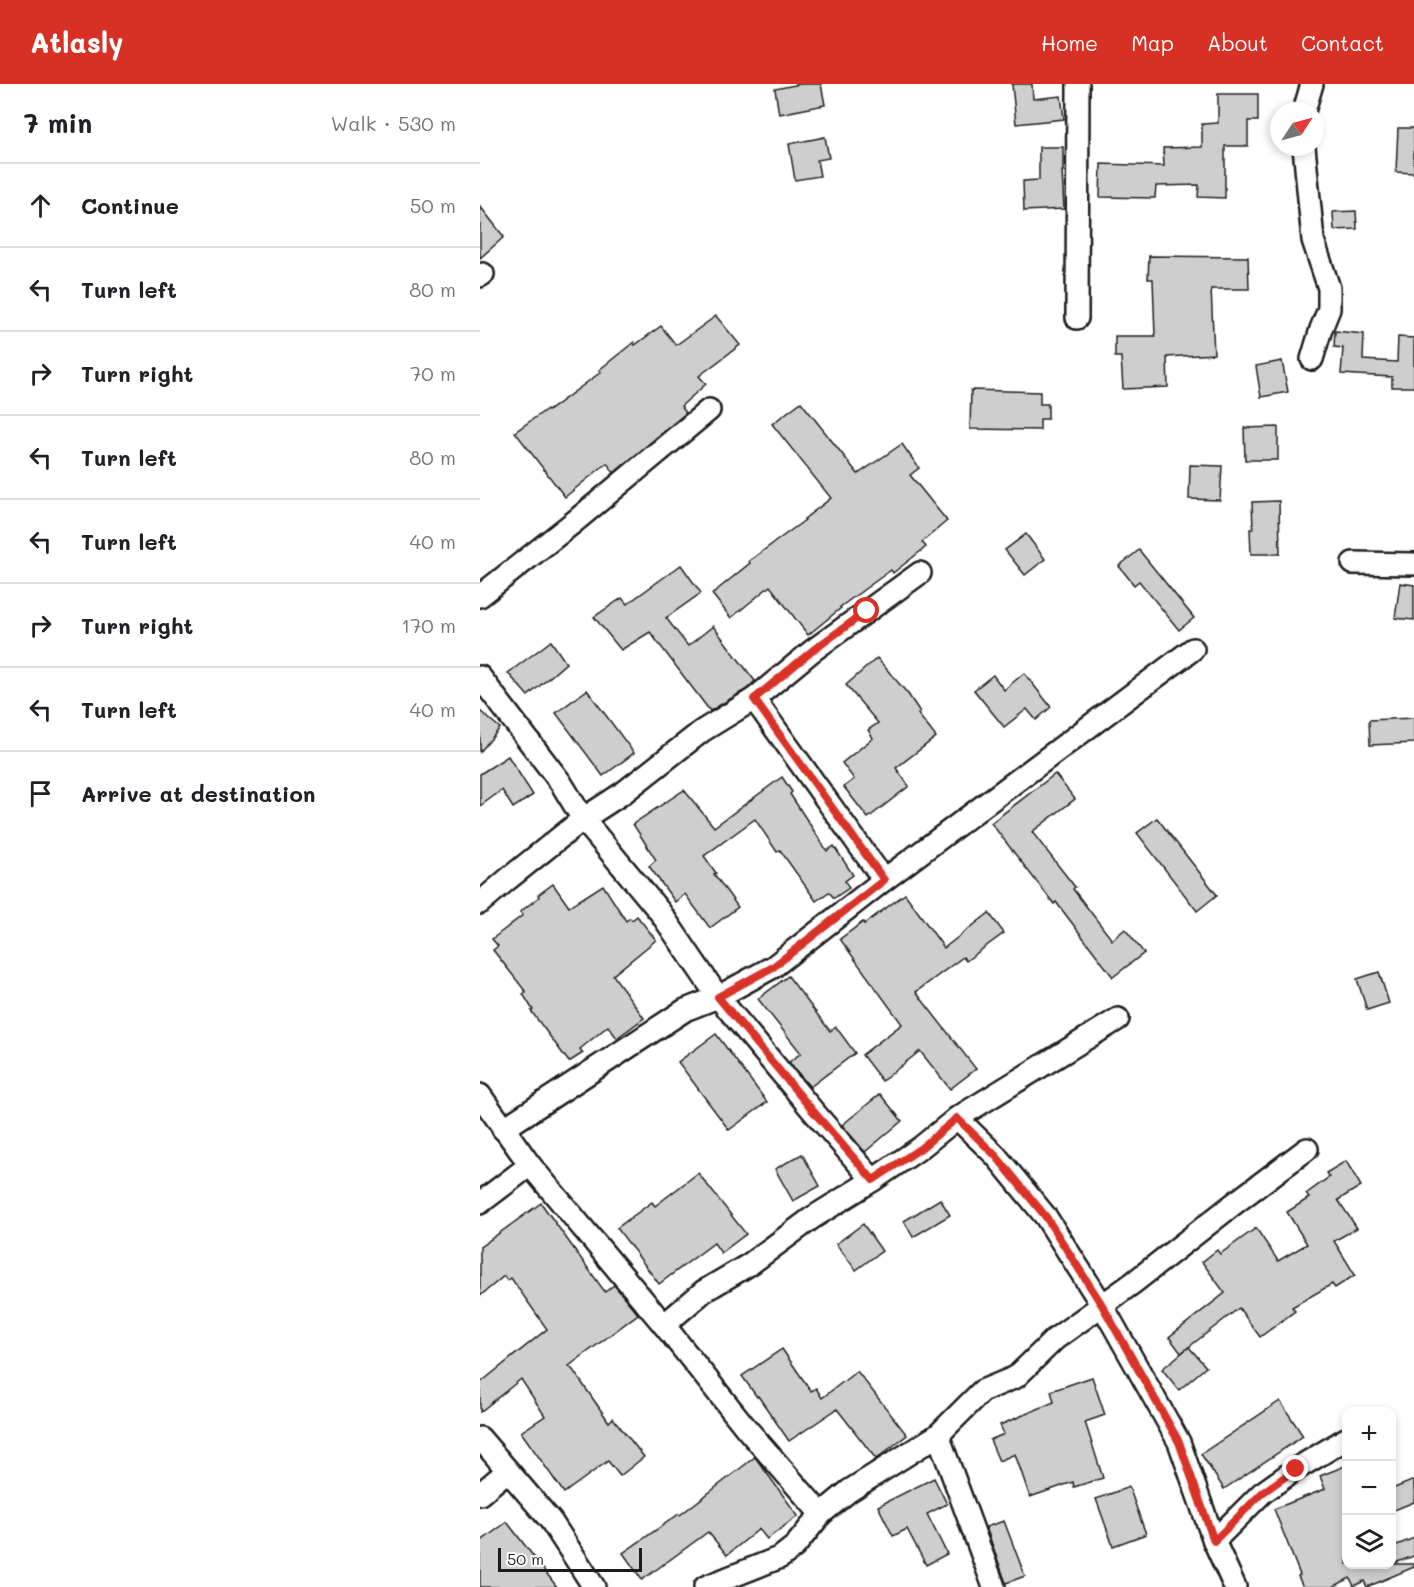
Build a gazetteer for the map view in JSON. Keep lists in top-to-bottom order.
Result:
{
  "scale_bar": "50 m",
  "north": "top right",
  "page": {
    "header": "Atlasly",
    "nav": [
      "Home",
      "Map",
      "About",
      "Contact"
    ],
    "heading": ["7 min", "Walk · 530 m"],
    "list": [
      ["Continue", "50 m"],
      ["Turn left", "80 m"],
      ["Turn right", "70 m"],
      ["Turn left", "80 m"],
      ["Turn left", "40 m"],
      ["Turn right", "170 m"],
      ["Turn left", "40 m"],
      "Arrive at destination"
    ],
    "map_buttons": ["+", "−"],
    "scale": "50 m"
  }
}
